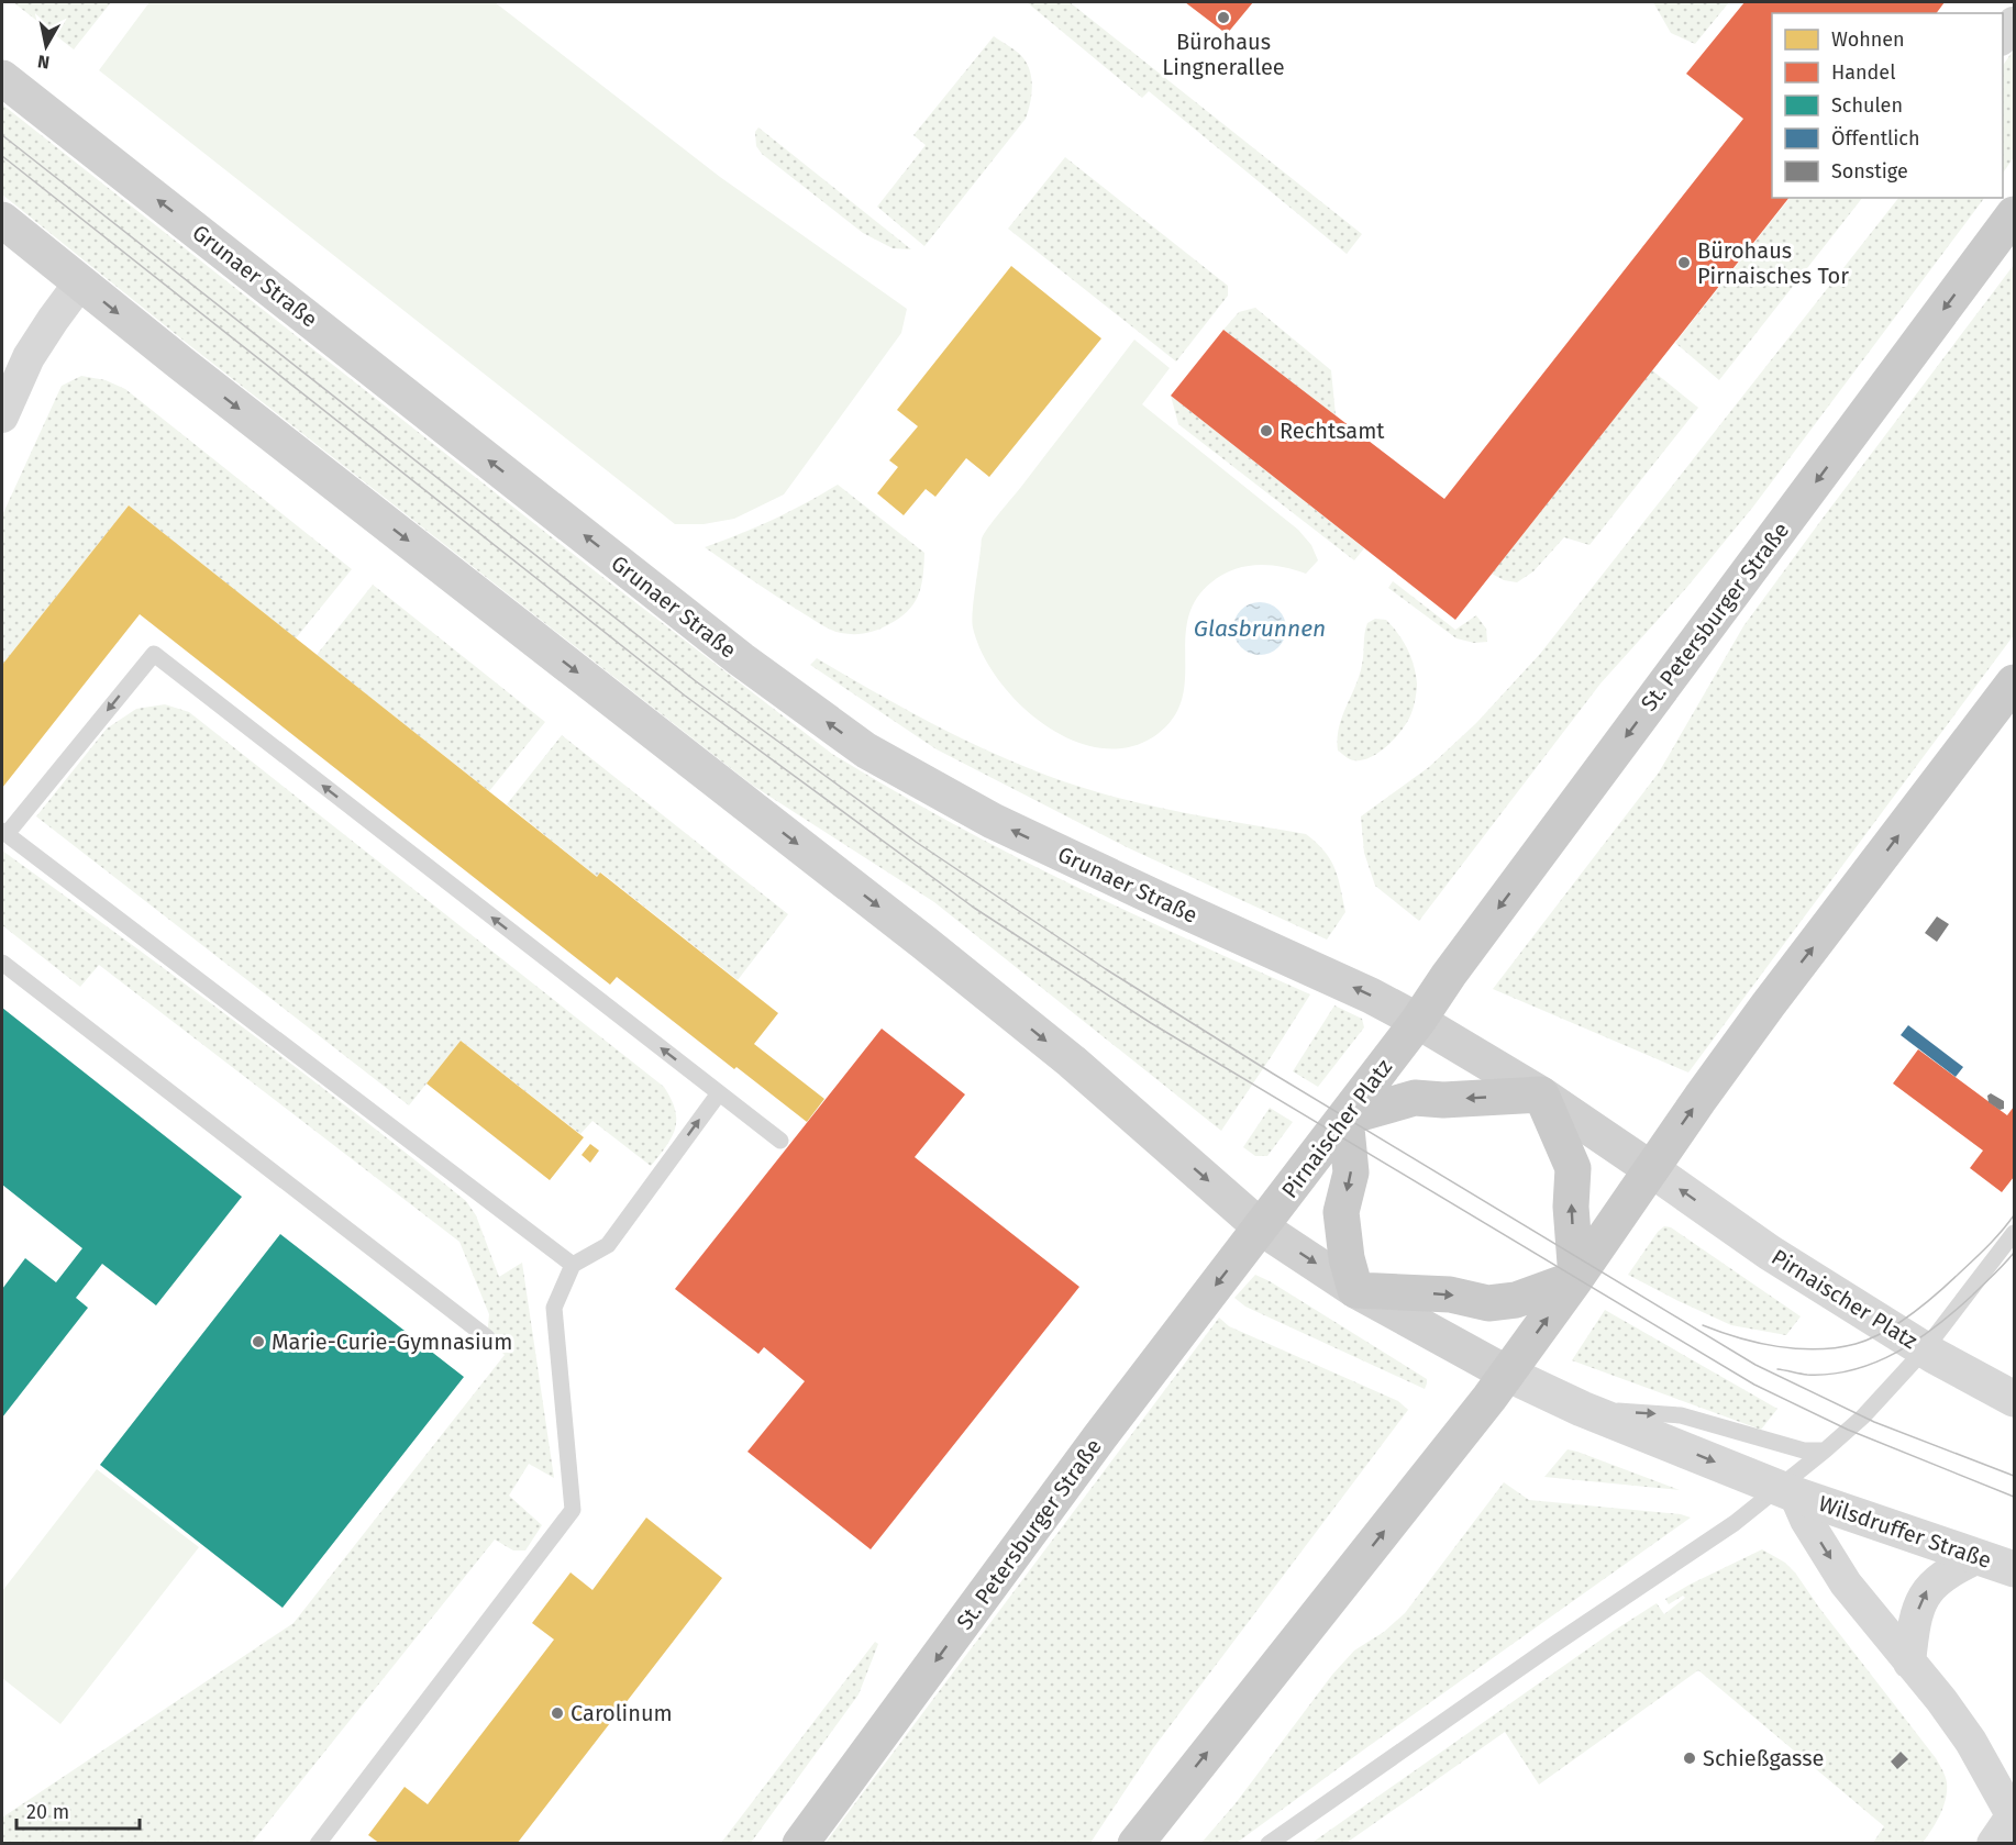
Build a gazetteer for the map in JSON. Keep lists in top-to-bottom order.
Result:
{
  "streets": {
    "main road": ["Grunaer Straße", "St. Petersburger Straße", "Pirnaischer Platz"],
    "street": ["Wilsdruffer Straße"]
  },
  "crossings": [
    ["Grunaer Straße", "St. Petersburger Straße"],
    ["Grunaer Straße", "Pirnaischer Platz"],
    ["St. Petersburger Straße", "Pirnaischer Platz"]
  ],
  "water": ["Glasbrunnen"],
  "places": [
    "Bürohaus Lingnerallee",
    "Bürohaus Pirnaisches Tor",
    "Rechtsamt",
    "Marie-Curie-Gymnasium",
    "Carolinum",
    "Schießgasse"
  ],
  "legend": [
    "Wohnen",
    "Handel",
    "Schulen",
    "Öffentlich",
    "Sonstige"
  ],
  "scale_bar": "20 m",
  "north": "bottom"
}
